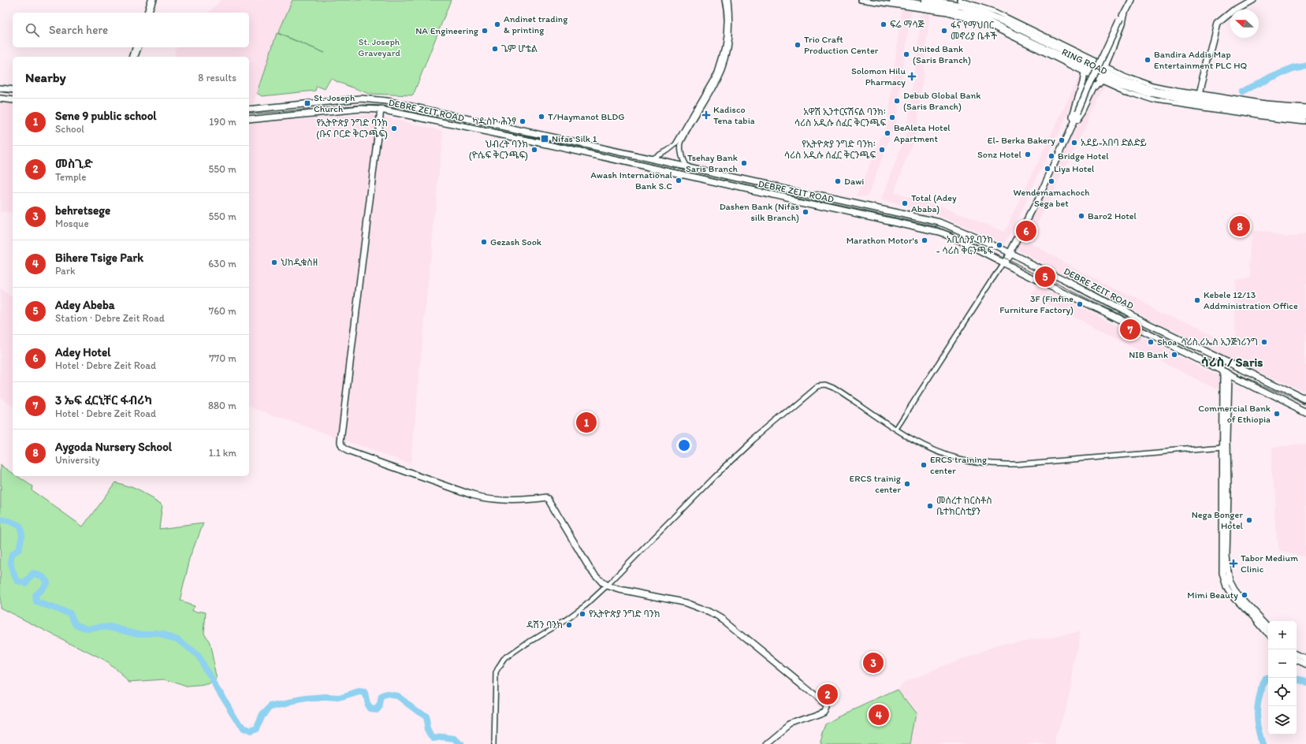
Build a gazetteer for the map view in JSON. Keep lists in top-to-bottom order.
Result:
{
  "streets": {
    "highway": ["RING ROAD"],
    "main road": ["DEBRE ZEIT ROAD"]
  },
  "districts": ["ሳሪስ / Saris"],
  "parks": ["St. Joseph Graveyard"],
  "places": {
    "other": [
      "Andinet trading & printing",
      "ፍሬ ማሳጅ",
      "NA Engineering",
      "ፋና የማህበር መኖሪያ ቤቶች",
      "Trio Craft Production Center",
      "ጌም ሆቴል",
      "United Bank (Saris Branch)",
      "Bandira Addis Map Entertainment PLC HQ",
      "Debub Global Bank (Saris Branch)",
      "T/Haymanot BLDG",
      "አዋሽ ኢንተርናሽናል ባንክ፡ ሳሪስ አዲሱ ሰፈር ቅርንጫፍ",
      "ካዲስኮ ሕንፃ",
      "የኢትዮጵያ ንግድ ባንክ (ቡና ቦርድ ቅርንጫፍ)",
      "BeAleta Hotel Apartment",
      "El- Berka Bakery",
      "አደይ-አበባ ድልድይ",
      "ህብረት ባንክ (ዮሴፍ ቅርንጫፍ)",
      "የኢትዮጵያ ንግድ ባንክ፡ ሳሪስ አዲሱ ሰፈር ቅርንጫፍ",
      "Sonz Hotel",
      "Bridge Hotel",
      "Tsehay Bank Saris Branch",
      "Liya Hotel",
      "Awash International Bank S.C",
      "Dawi",
      "Wendemamachoch Sega bet",
      "Total (Adey Ababa)",
      "Dashen Bank (Nifas silk Branch)",
      "Baro2 Hotel",
      "Marathon Motor's",
      "Gezash Sook",
      "አቢሲንያ ባንክ - ሳሪስ ቅርንጫፍ",
      "ህከዲቁስዘ",
      "Kebele 12/13 Addministration Office",
      "3F (Finfine Furniture Factory)",
      "Shoa",
      "ሳሪስ ሪኤስ ኢንጅነሪንግ",
      "NIB Bank",
      "Commercial Bank of Ethiopia",
      "ERCS training center",
      "ERCS trainig center",
      "መሰረተ ከርስቶስ ቤተክርስቲያን",
      "Nega Bonger Hotel",
      "Mimi Beauty",
      "የኢትዮጵያ ንግድ ባንክ",
      "ዳሽን ባንክ"
    ],
    "health": ["Solomon Hilu Pharmacy", "Kadisco Tena tabia", "Tabor Medium Clinic"],
    "transit": ["St. Joseph Church", "Nifas Silk 1"]
  },
  "north": "left",
  "page": {
    "search": "Search here",
    "heading": ["Nearby", "8 results"],
    "list": [
      {
        "mark": "1",
        "name": "Sene 9 public school",
        "note": "School",
        "value": "190 m"
      },
      {
        "mark": "2",
        "name": "መስጊድ",
        "note": "Temple",
        "value": "550 m"
      },
      {
        "mark": "3",
        "name": "behretsege",
        "note": "Mosque",
        "value": "550 m"
      },
      {
        "mark": "4",
        "name": "Bihere Tsige Park",
        "note": "Park",
        "value": "630 m"
      },
      {
        "mark": "5",
        "name": "Adey Abeba",
        "note": "Station · Debre Zeit Road",
        "value": "760 m"
      },
      {
        "mark": "6",
        "name": "Adey Hotel",
        "note": "Hotel · Debre Zeit Road",
        "value": "770 m"
      },
      {
        "mark": "7",
        "name": "3 ኤፍ ፈርኒቸር ፋብሪካ",
        "note": "Hotel · Debre Zeit Road",
        "value": "880 m"
      },
      {
        "mark": "8",
        "name": "Aygoda Nursery School",
        "note": "University",
        "value": "1.1 km"
      }
    ],
    "pins": [
      "8",
      "6",
      "5",
      "7",
      "1",
      "3",
      "2",
      "4"
    ],
    "map_buttons": ["+", "−"]
  }
}
